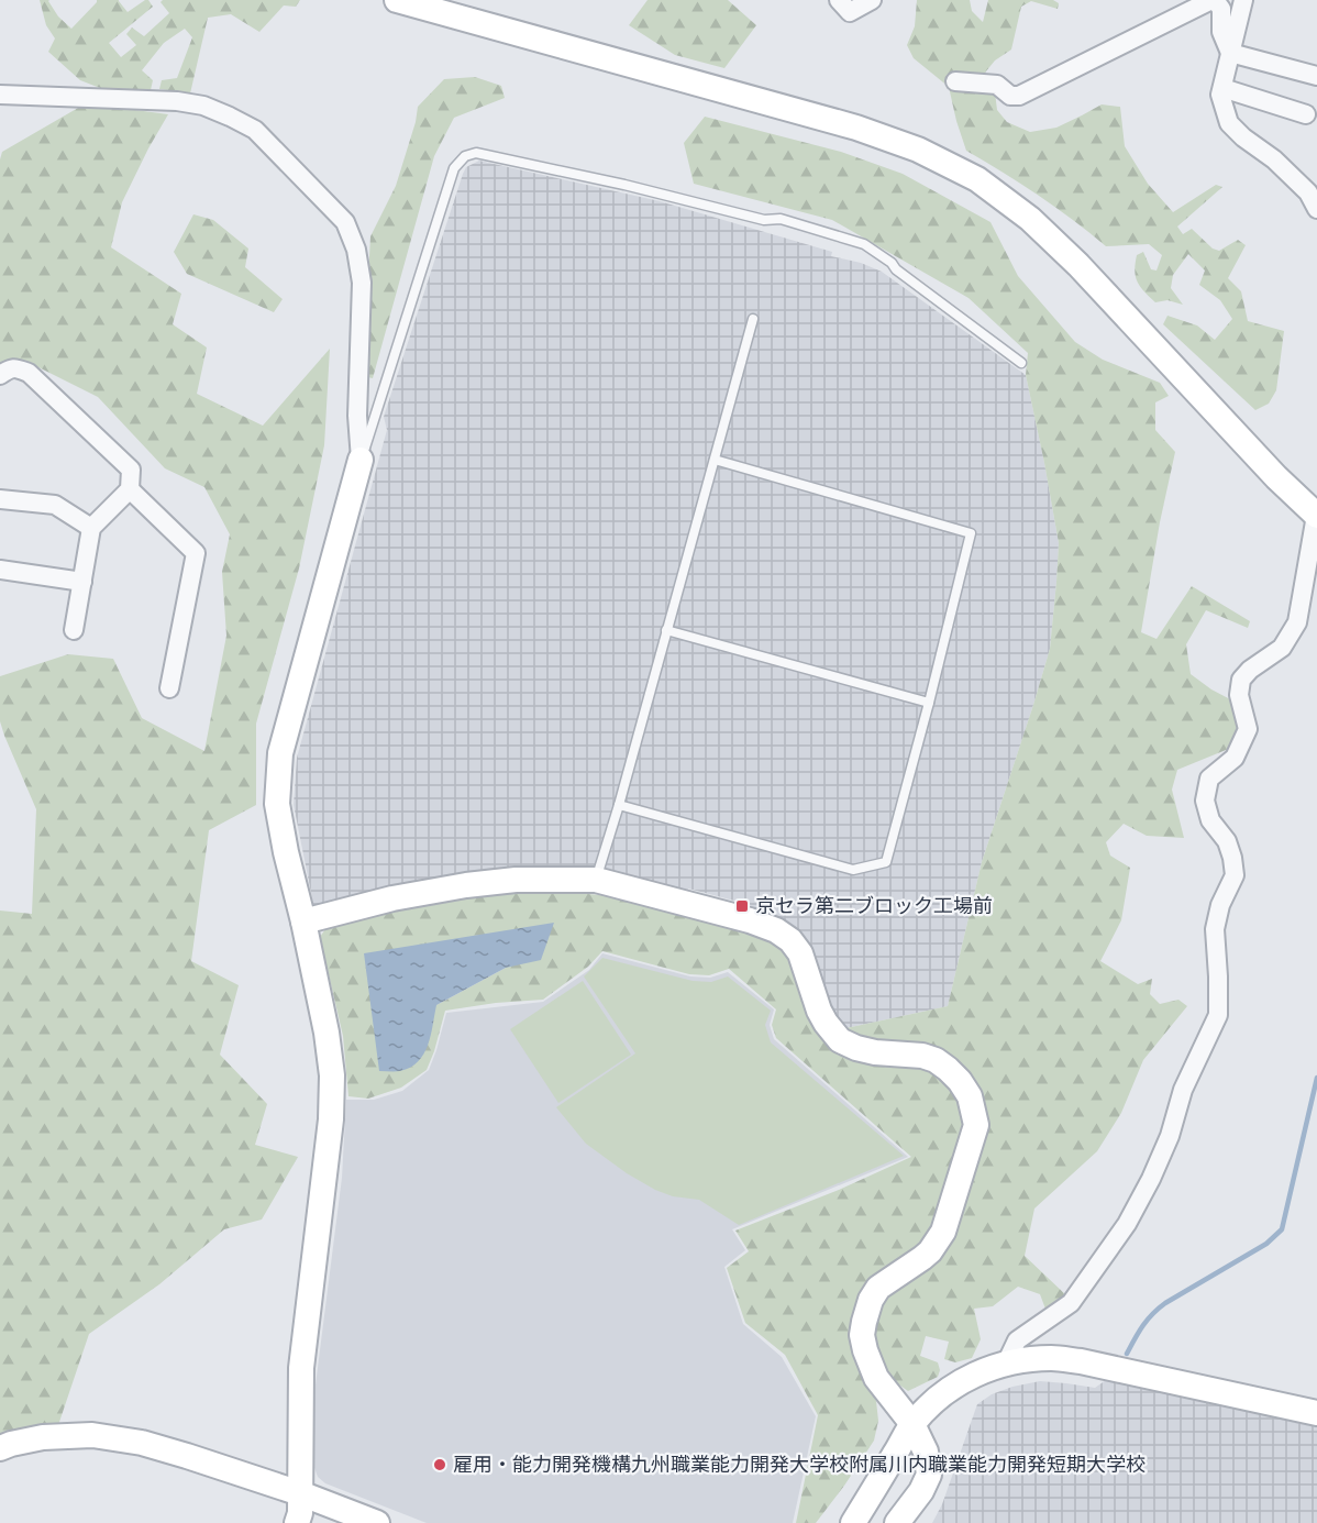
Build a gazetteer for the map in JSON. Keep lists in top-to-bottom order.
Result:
{
  "places": {
    "transit": ["京セラ第二ブロック工場前"],
    "other": ["雇用・能力開発機構九州職業能力開発大学校附属川内職業能力開発短期大学校"]
  }
}
